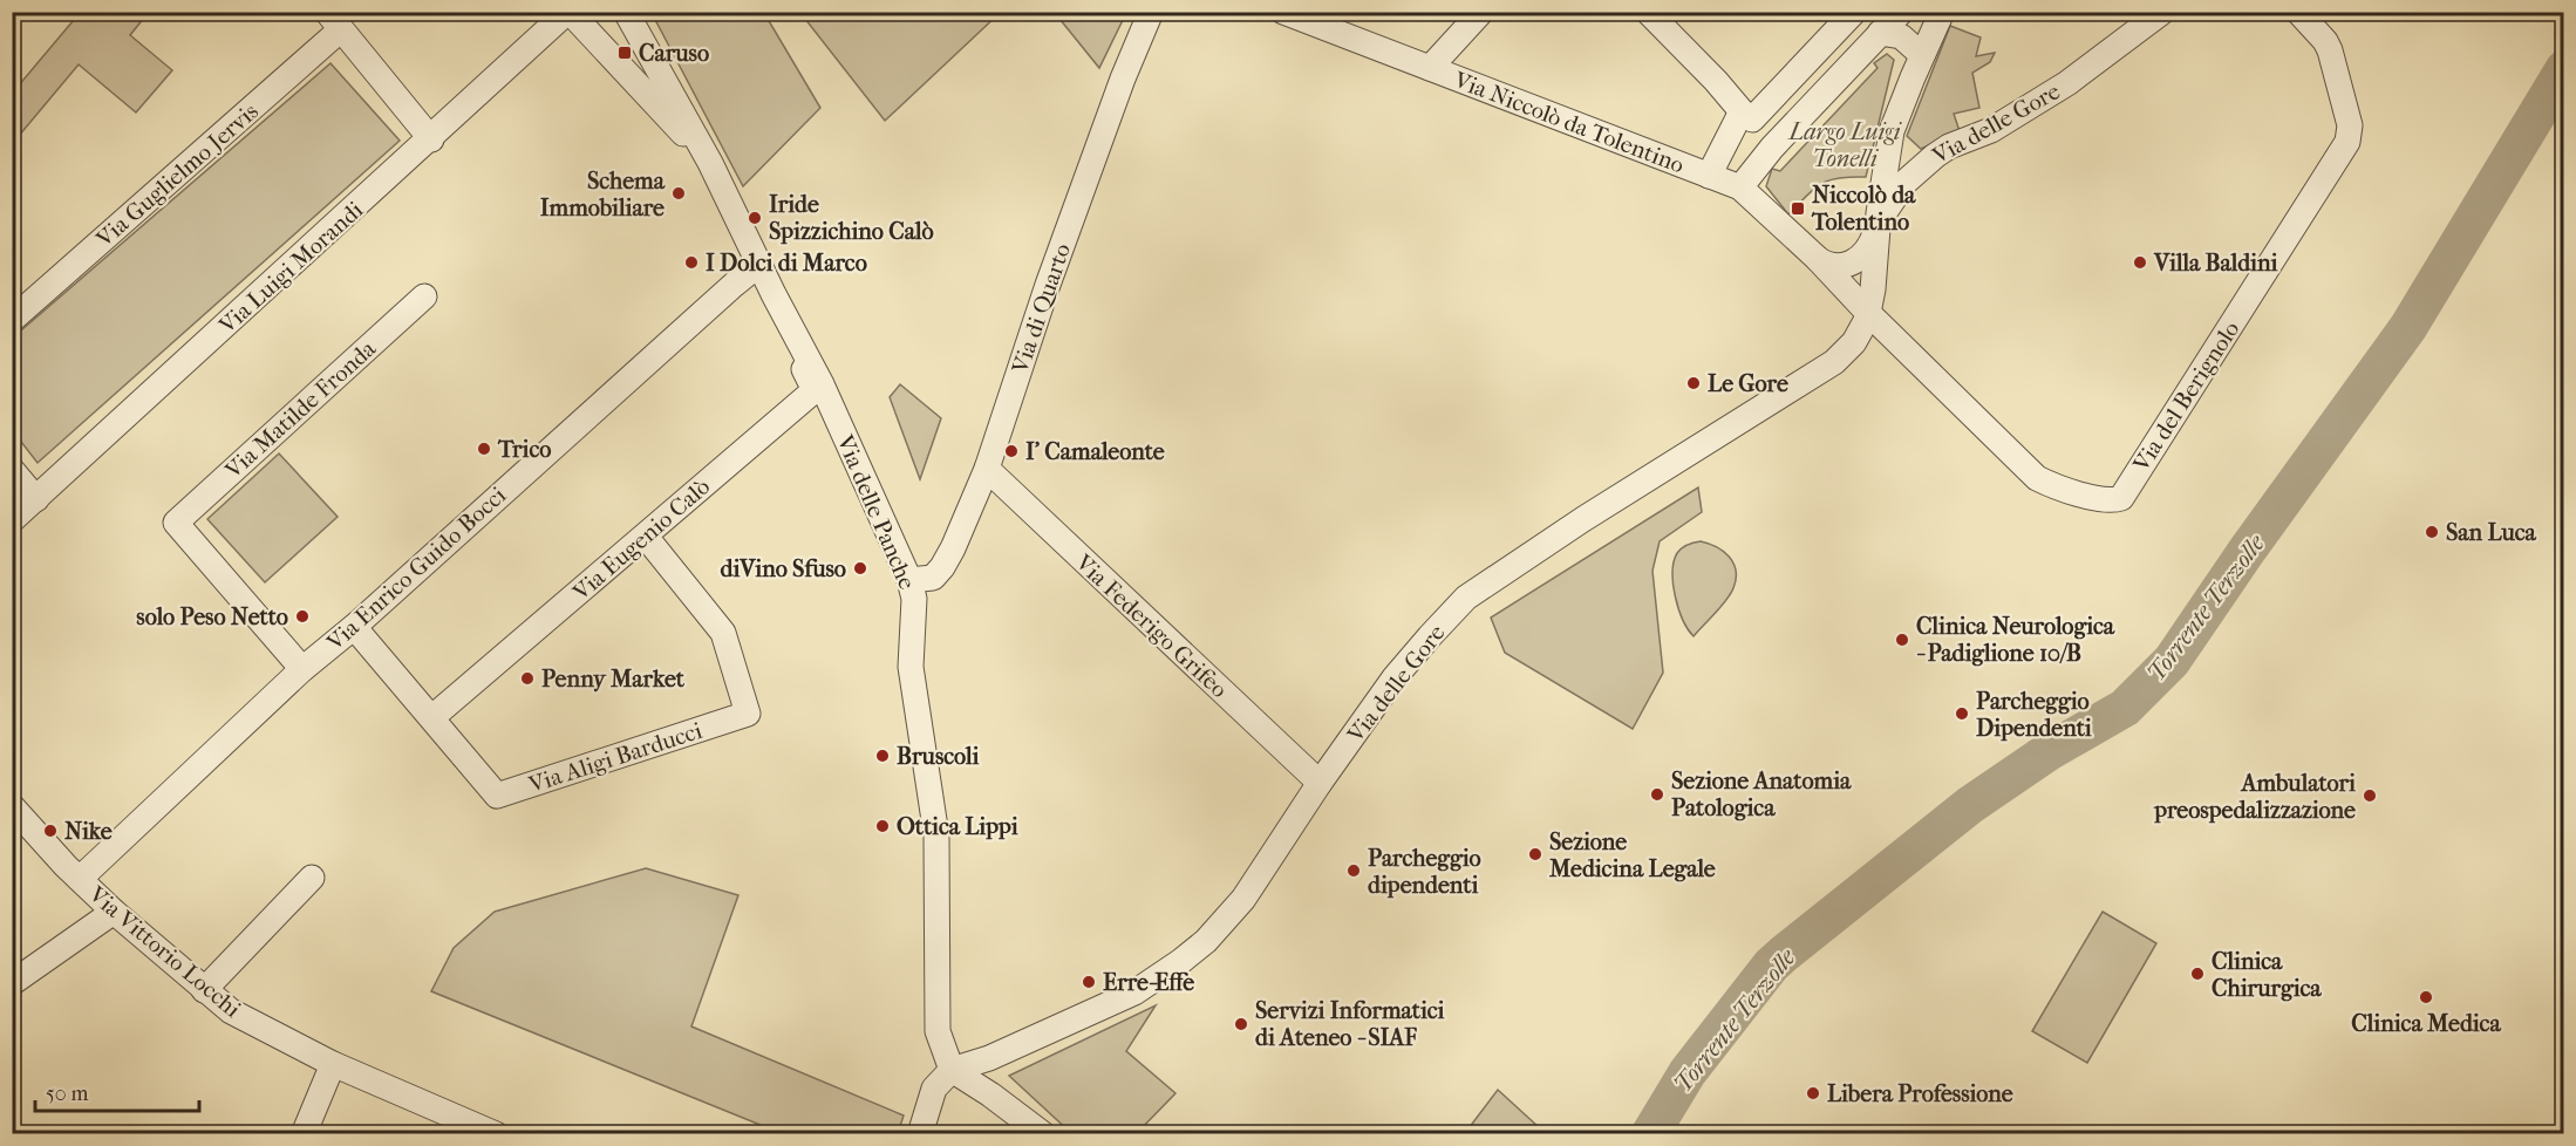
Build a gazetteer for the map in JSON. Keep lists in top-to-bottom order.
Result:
{
  "streets": {
    "street": [
      "Via Niccolò da Tolentino",
      "Via delle Gore",
      "Via Guglielmo Jervis",
      "Via Luigi Morandi",
      "Via di Quarto",
      "Via del Berignolo",
      "Via Matilde Fronda",
      "Via delle Panche",
      "Via Eugenio Calò",
      "Via Enrico Guido Bocci",
      "Via Federigo Grifeo",
      "Via Aligi Barducci",
      "Via Vittorio Locchi"
    ]
  },
  "crossings": [
    ["Via delle Gore", "Via del Berignolo"],
    ["Via delle Gore", "Via delle Panche"],
    ["Via delle Gore", "Via Federigo Grifeo"],
    ["Via di Quarto", "Via delle Panche"],
    ["Via di Quarto", "Via Federigo Grifeo"],
    ["Via Matilde Fronda", "Via Enrico Guido Bocci"],
    ["Via delle Panche", "Via Eugenio Calò"],
    ["Via delle Panche", "Via Enrico Guido Bocci"],
    ["Via Eugenio Calò", "Via Aligi Barducci"],
    ["Via Enrico Guido Bocci", "Via Aligi Barducci"],
    ["Via Enrico Guido Bocci", "Via Vittorio Locchi"]
  ],
  "water": ["Torrente Terzolle"],
  "parks": ["Largo Luigi Tonelli"],
  "places": {
    "transit": ["Caruso", "Niccolò da Tolentino"],
    "other": [
      "Schema Immobiliare",
      "Iride Spizzichino Calò",
      "I Dolci di Marco",
      "Villa Baldini",
      "Le Gore",
      "Trico",
      "I' Camaleonte",
      "San Luca",
      "diVino Sfuso",
      "solo Peso Netto",
      "Clinica Neurologica - Padiglione 10/B",
      "Penny Market",
      "Parcheggio Dipendenti",
      "Bruscoli",
      "Sezione Anatomia Patologica",
      "Ambulatori preospedalizzazione",
      "Ottica Lippi",
      "Nike",
      "Sezione Medicina Legale",
      "Parcheggio dipendenti",
      "Clinica Chirurgica",
      "Erre-Effe",
      "Clinica Medica",
      "Servizi Informatici di Ateneo - SIAF",
      "Libera Professione"
    ]
  },
  "scale_bar": "50 m"
}
